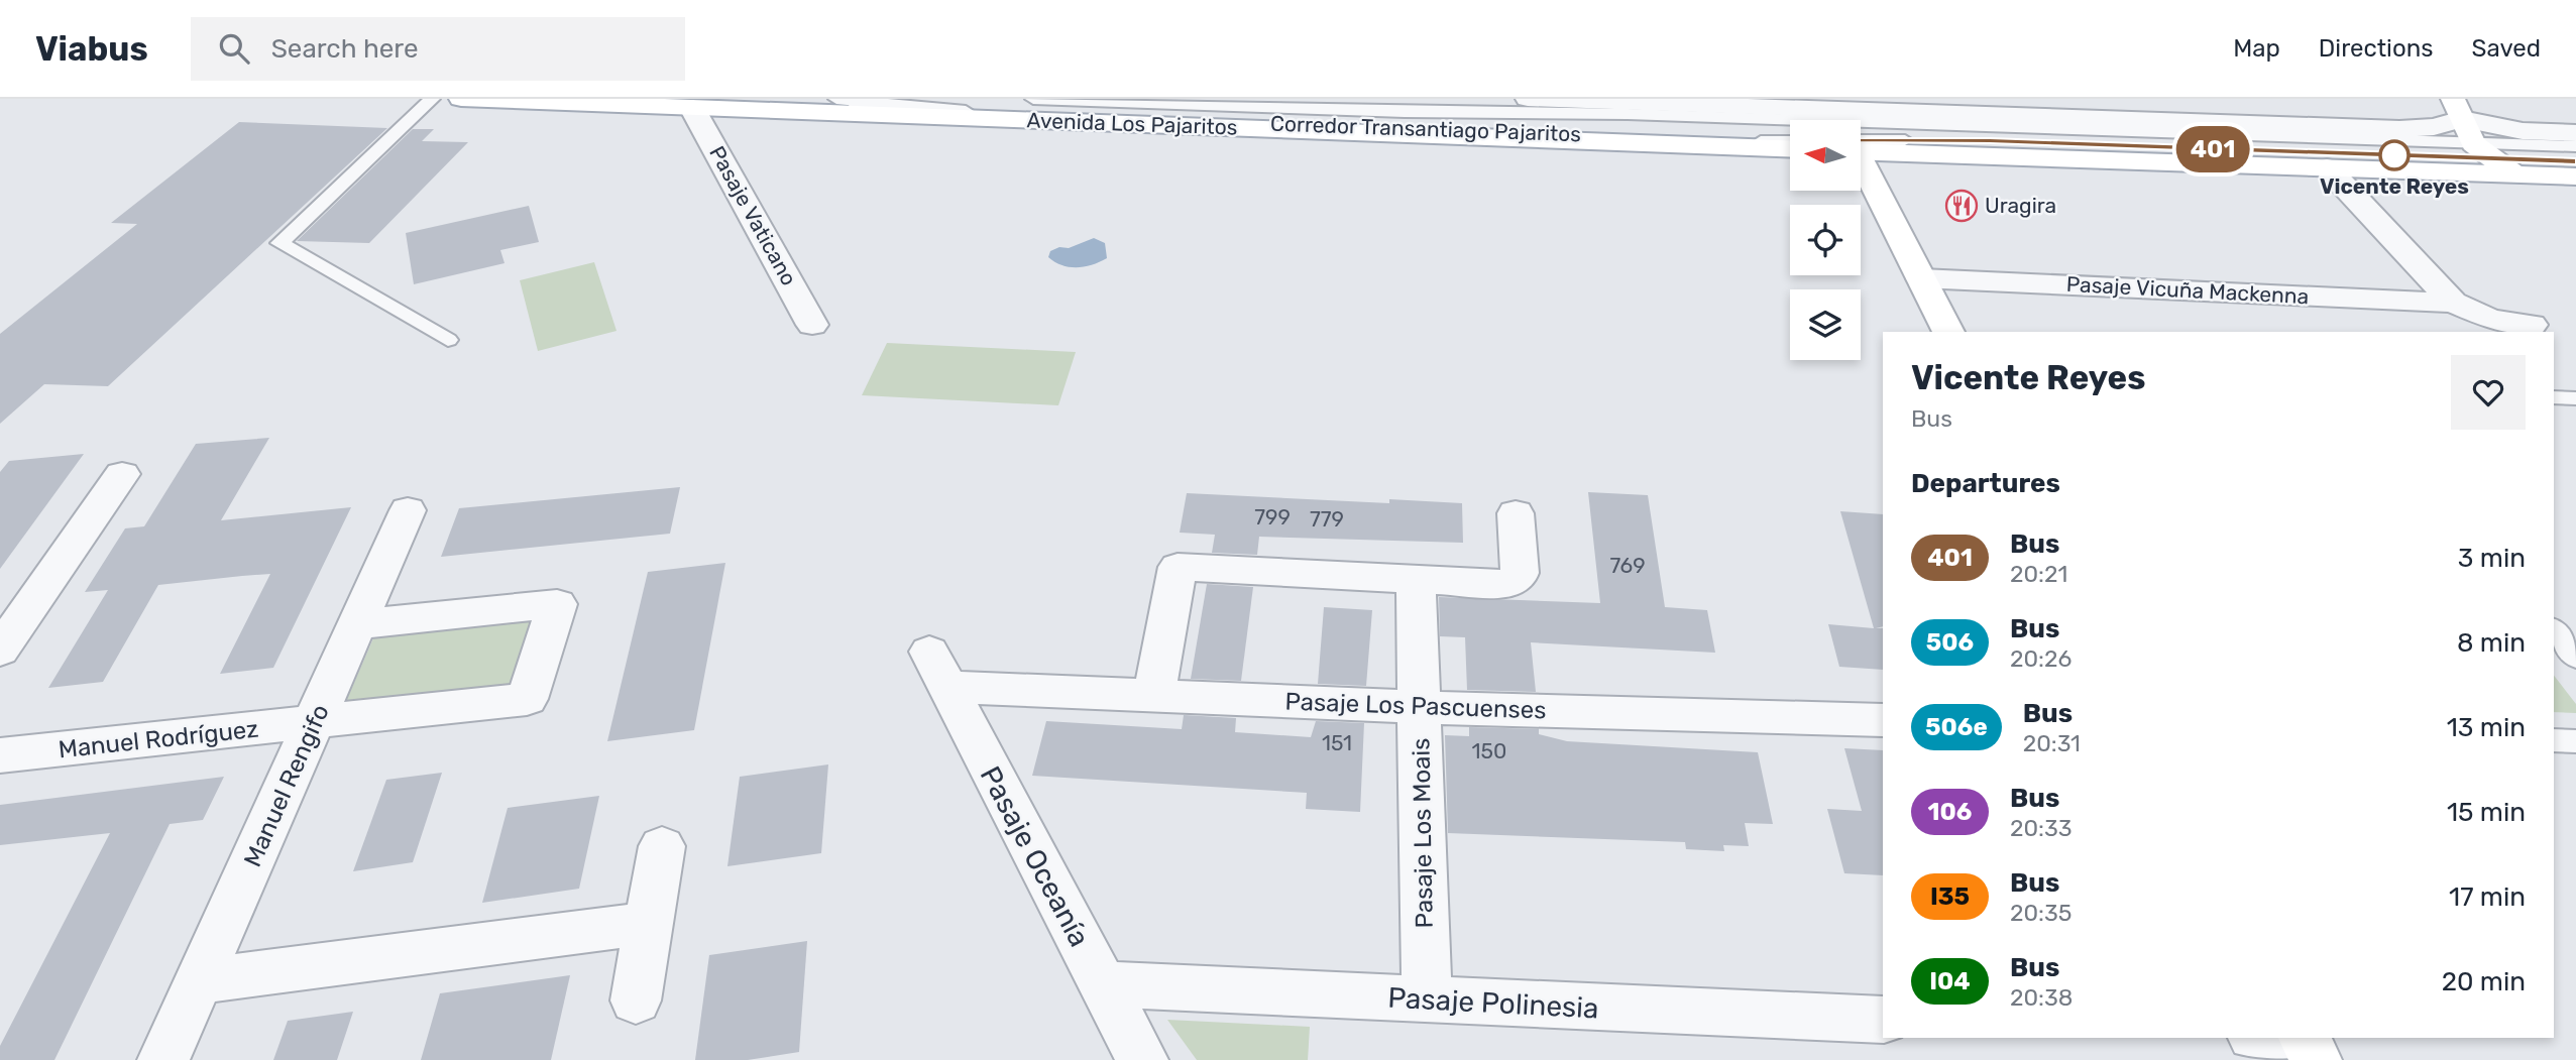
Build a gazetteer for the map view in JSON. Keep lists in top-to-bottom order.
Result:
{
  "streets": {
    "main road": ["Avenida Los Pajaritos"],
    "street": [
      "Pasaje Vaticano",
      "Pasaje Vicuña Mackenna",
      "Pasaje Los Pascuenses",
      "Manuel Rodríguez",
      "Manuel Rengifo",
      "Pasaje Los Moais",
      "Pasaje Oceanía",
      "Pasaje Polinesia"
    ],
    "lane": ["Corredor Transantiago Pajaritos"]
  },
  "crossings": [
    ["Avenida Los Pajaritos", "Corredor Transantiago Pajaritos"],
    ["Avenida Los Pajaritos", "Pasaje Vaticano"],
    ["Pasaje Los Pascuenses", "Pasaje Los Moais"],
    ["Pasaje Los Pascuenses", "Pasaje Oceanía"],
    ["Manuel Rodríguez", "Manuel Rengifo"],
    ["Pasaje Los Moais", "Pasaje Polinesia"],
    ["Pasaje Oceanía", "Pasaje Polinesia"]
  ],
  "places": {
    "other": ["Vicente Reyes"],
    "restaurant": ["Uragira"]
  },
  "lines": ["bus line 401"],
  "house_numbers": [
    "799",
    "779",
    "769",
    "151",
    "150"
  ],
  "north": "left",
  "page": {
    "header": "Viabus",
    "search": "Search here",
    "nav": ["Map", "Directions", "Saved"],
    "on_map": "401",
    "heading": [
      ["Vicente Reyes", "Bus"],
      "Departures"
    ],
    "list": [
      {
        "mark": "401",
        "name": "Bus",
        "note": "20:21",
        "value": "3 min"
      },
      {
        "mark": "506",
        "name": "Bus",
        "note": "20:26",
        "value": "8 min"
      },
      {
        "mark": "506e",
        "name": "Bus",
        "note": "20:31",
        "value": "13 min"
      },
      {
        "mark": "106",
        "name": "Bus",
        "note": "20:33",
        "value": "15 min"
      },
      {
        "mark": "I35",
        "name": "Bus",
        "note": "20:35",
        "value": "17 min"
      },
      {
        "mark": "I04",
        "name": "Bus",
        "note": "20:38",
        "value": "20 min"
      }
    ]
  }
}
